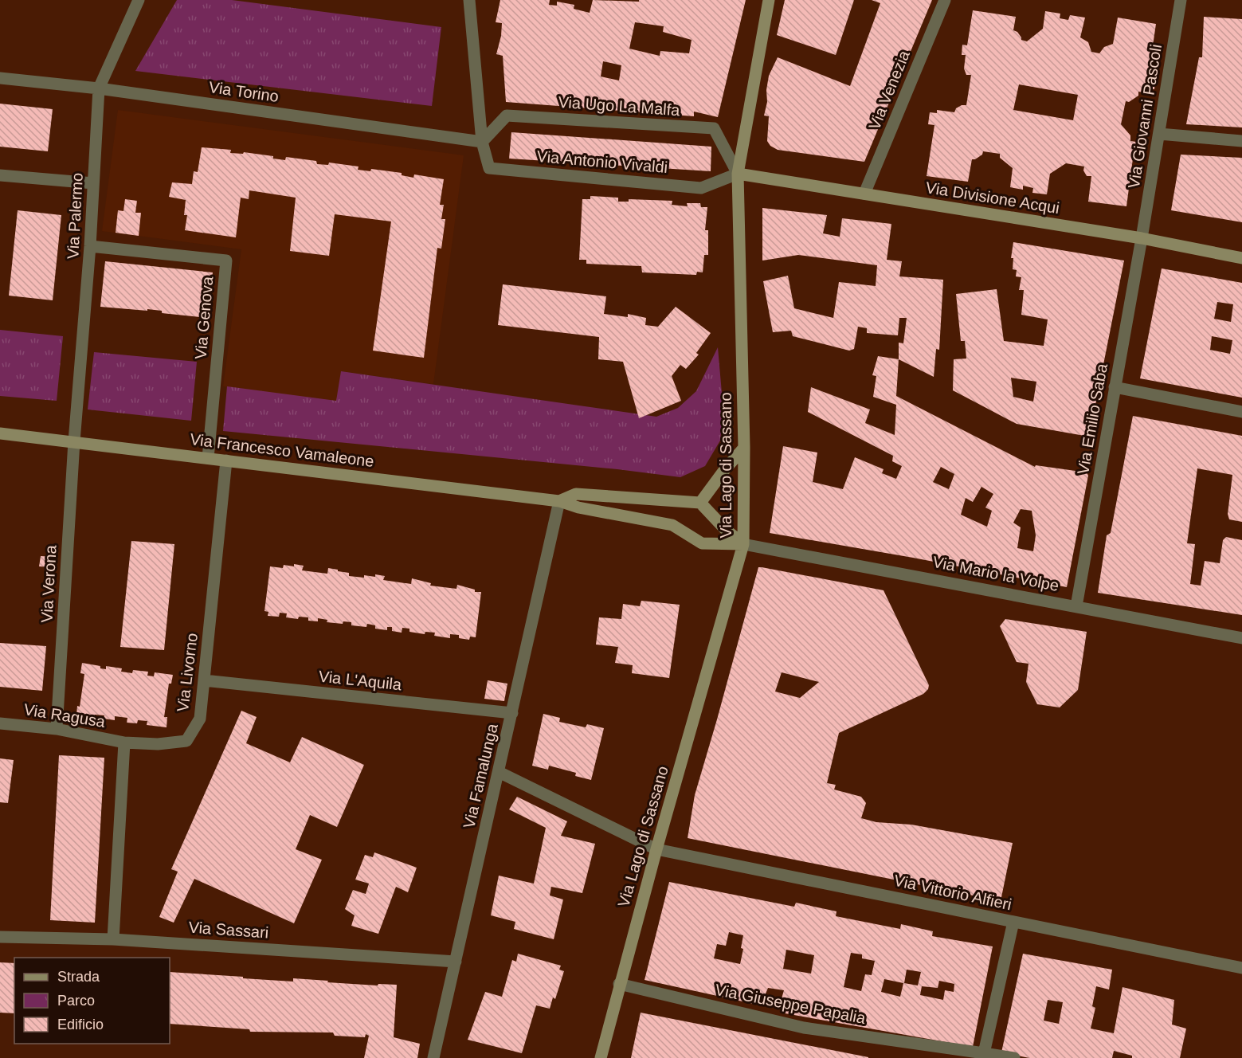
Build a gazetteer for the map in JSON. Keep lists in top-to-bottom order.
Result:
{
  "streets": {
    "main road": ["Via Divisione Acqui", "Via Francesco Vamaleone", "Via Lago di Sassano"],
    "street": [
      "Via Venezia",
      "Via Torino",
      "Via Ugo La Malfa",
      "Via Giovanni Pascoli",
      "Via Antonio Vivaldi",
      "Via Palermo",
      "Via Genova",
      "Via Emilio Saba",
      "Via Mario la Volpe",
      "Via Verona",
      "Via Livorno",
      "Via L'Aquila",
      "Via Ragusa",
      "Via Famalunga",
      "Via Vittorio Alfieri",
      "Via Sassari",
      "Via Giuseppe Papalia"
    ]
  },
  "crossings": [
    ["Via Venezia", "Via Divisione Acqui"],
    ["Via Torino", "Via Ugo La Malfa"],
    ["Via Torino", "Via Antonio Vivaldi"],
    ["Via Torino", "Via Palermo"],
    ["Via Ugo La Malfa", "Via Antonio Vivaldi"],
    ["Via Ugo La Malfa", "Via Divisione Acqui"],
    ["Via Ugo La Malfa", "Via Lago di Sassano"],
    ["Via Giovanni Pascoli", "Via Divisione Acqui"],
    ["Via Giovanni Pascoli", "Via Emilio Saba"],
    ["Via Antonio Vivaldi", "Via Divisione Acqui"],
    ["Via Antonio Vivaldi", "Via Lago di Sassano"],
    ["Via Divisione Acqui", "Via Emilio Saba"],
    ["Via Divisione Acqui", "Via Lago di Sassano"],
    ["Via Palermo", "Via Genova"],
    ["Via Palermo", "Via Francesco Vamaleone"],
    ["Via Palermo", "Via Verona"],
    ["Via Genova", "Via Francesco Vamaleone"],
    ["Via Emilio Saba", "Via Mario la Volpe"],
    ["Via Francesco Vamaleone", "Via Lago di Sassano"],
    ["Via Francesco Vamaleone", "Via Mario la Volpe"],
    ["Via Francesco Vamaleone", "Via Verona"],
    ["Via Francesco Vamaleone", "Via Livorno"],
    ["Via Francesco Vamaleone", "Via Famalunga"],
    ["Via Lago di Sassano", "Via Mario la Volpe"],
    ["Via Lago di Sassano", "Via Vittorio Alfieri"],
    ["Via Lago di Sassano", "Via Giuseppe Papalia"],
    ["Via Verona", "Via Ragusa"],
    ["Via Livorno", "Via L'Aquila"],
    ["Via Livorno", "Via Ragusa"],
    ["Via L'Aquila", "Via Famalunga"],
    ["Via Famalunga", "Via Vittorio Alfieri"],
    ["Via Famalunga", "Via Sassari"]
  ],
  "legend": ["Strada", "Parco", "Edificio"]
}
